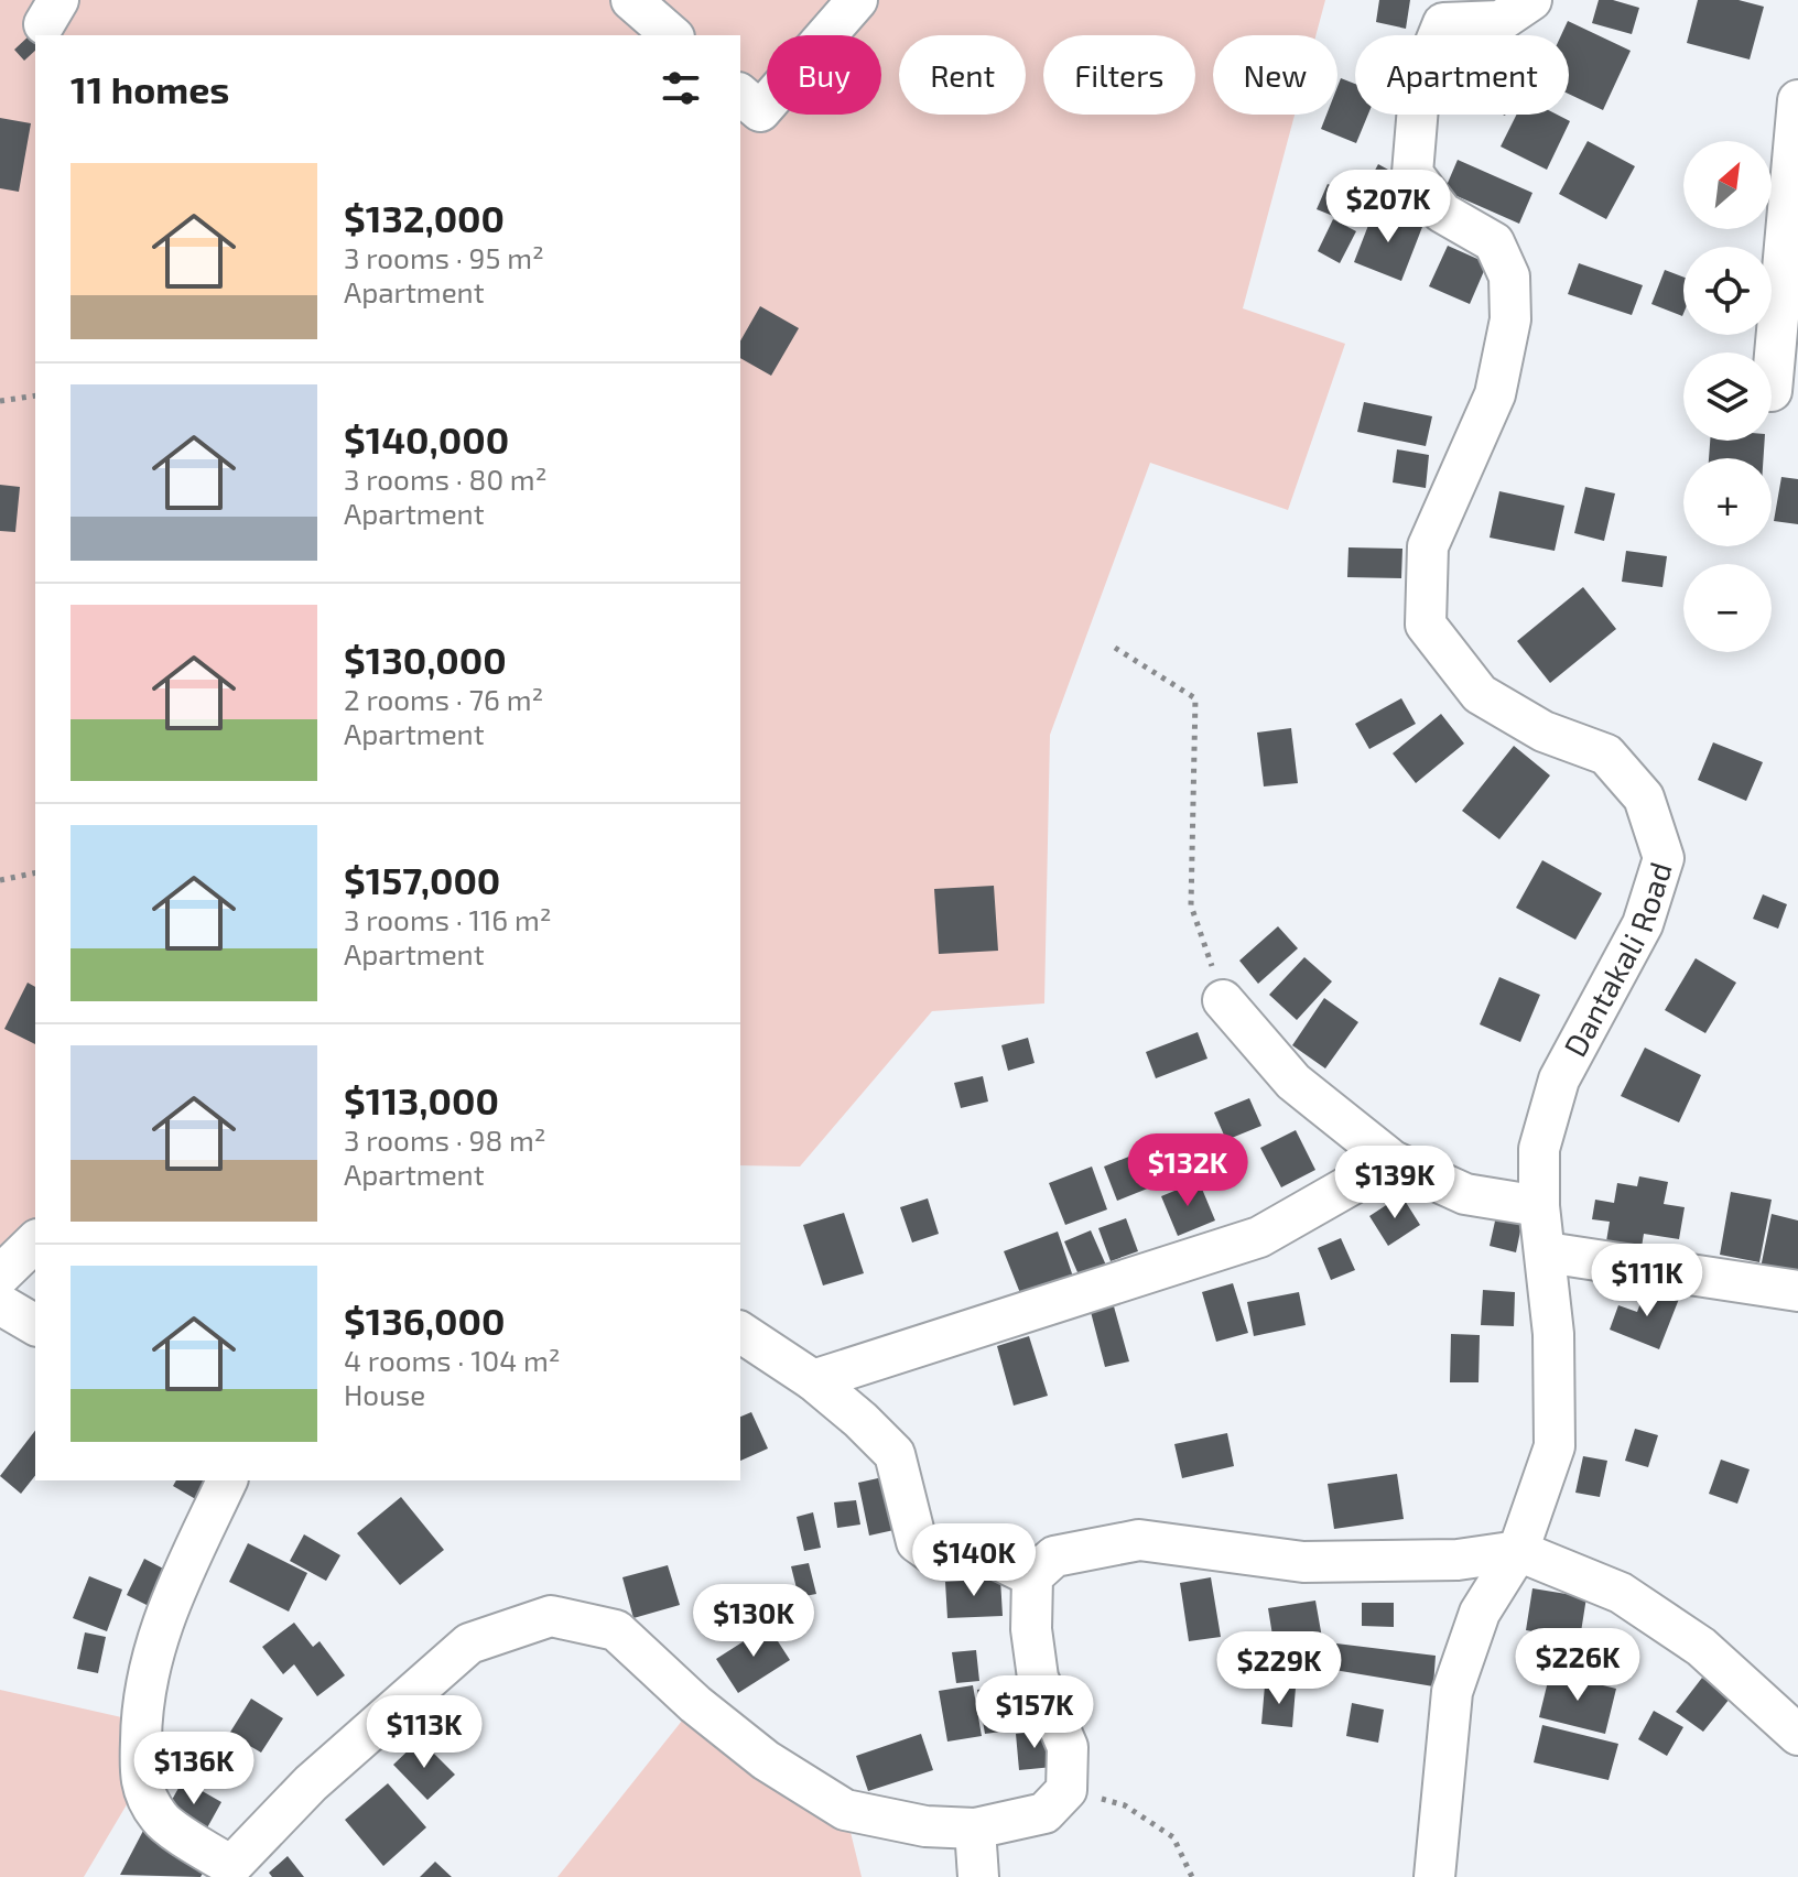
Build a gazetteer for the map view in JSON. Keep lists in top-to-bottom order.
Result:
{
  "streets": {
    "street": ["Dantakali Road"]
  },
  "north": "top right",
  "page": {
    "chip": [
      "Buy",
      "Rent",
      "Filters",
      "New",
      "Apartment"
    ],
    "heading": "11 homes",
    "map_buttons": ["+", "−"],
    "list": [
      {
        "name": "$132,000",
        "note": "3 rooms · 95 m² · Apartment"
      },
      {
        "name": "$140,000",
        "note": "3 rooms · 80 m² · Apartment"
      },
      {
        "name": "$130,000",
        "note": "2 rooms · 76 m² · Apartment"
      },
      {
        "name": "$157,000",
        "note": "3 rooms · 116 m² · Apartment"
      },
      {
        "name": "$113,000",
        "note": "3 rooms · 98 m² · Apartment"
      },
      {
        "name": "$136,000",
        "note": "4 rooms · 104 m² · House"
      }
    ],
    "price": [
      "$207K",
      "$132K",
      "$139K",
      "$111K",
      "$140K",
      "$130K",
      "$226K",
      "$229K",
      "$157K",
      "$113K",
      "$136K"
    ]
  }
}
